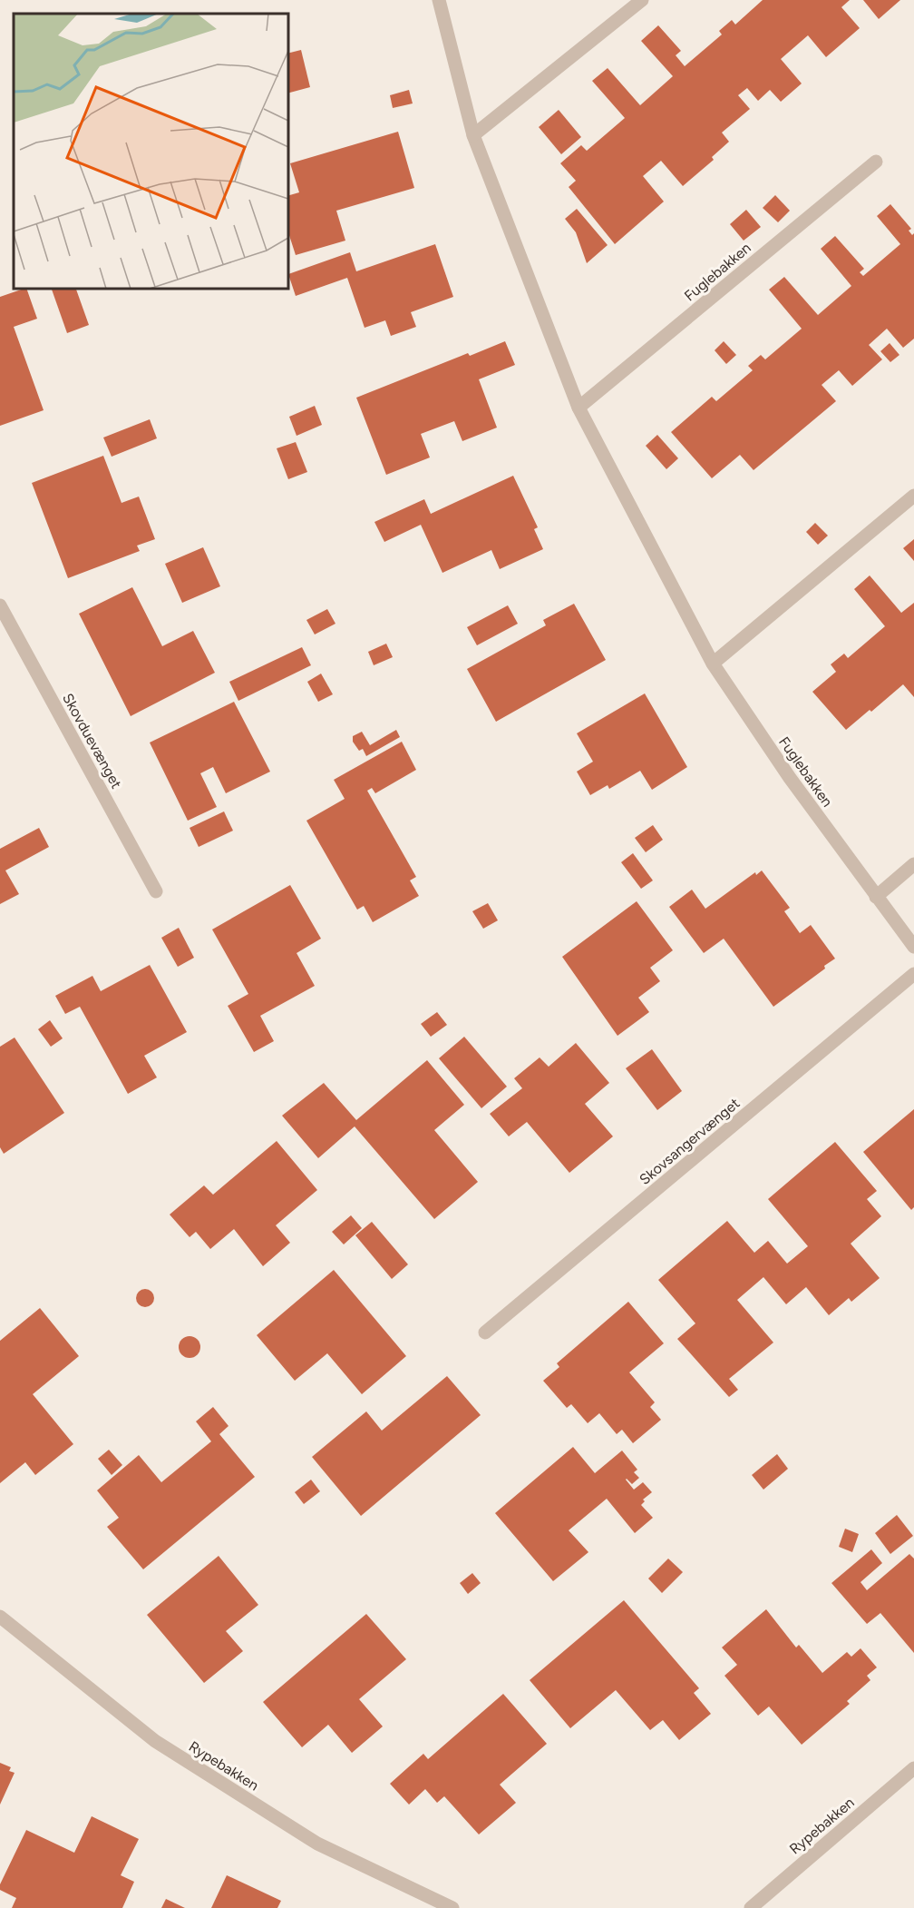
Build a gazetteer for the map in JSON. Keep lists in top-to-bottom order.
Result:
{
  "streets": {
    "street": [
      "Fuglebakken",
      "Skovduevænget",
      "Skovsangervænget",
      "Rypebakken"
    ]
  }
}
